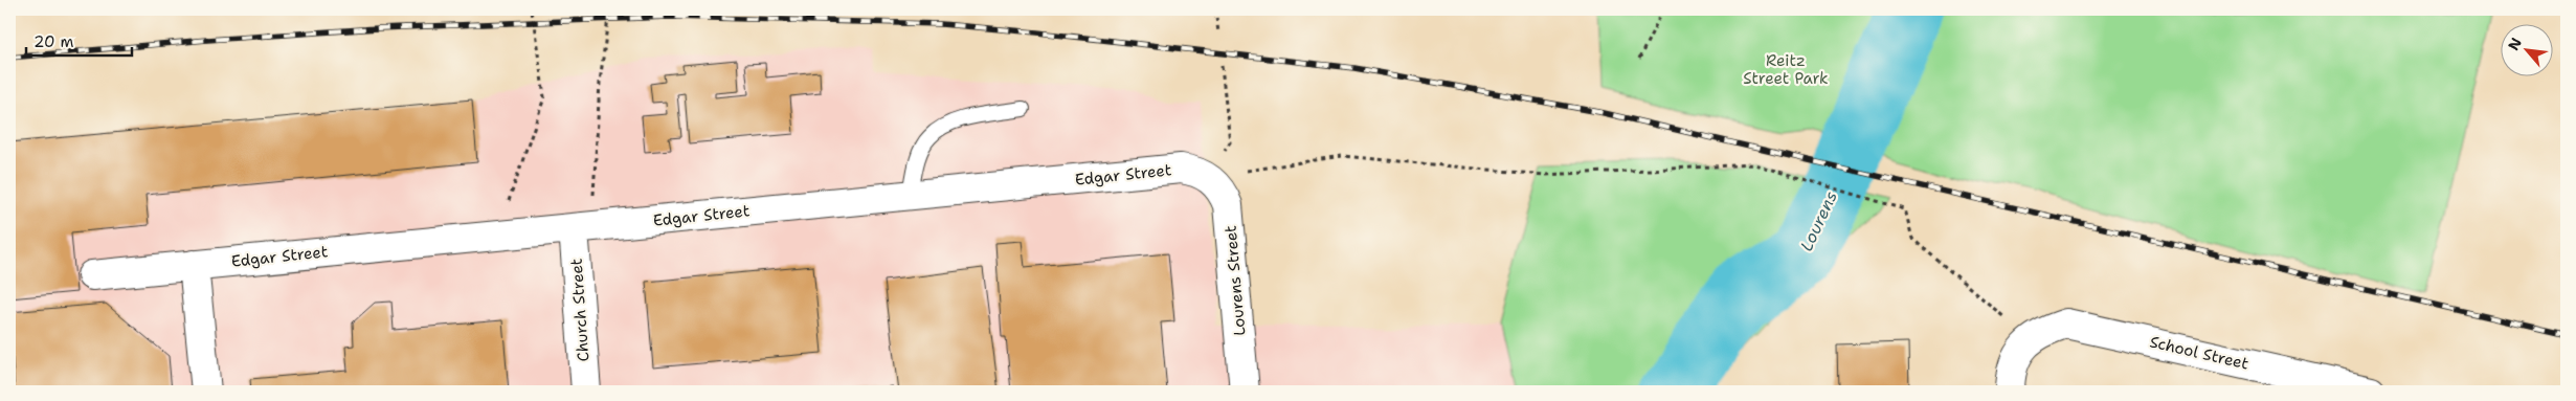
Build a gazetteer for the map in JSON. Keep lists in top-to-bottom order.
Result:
{
  "streets": {
    "street": [
      "Edgar Street",
      "Lourens Street",
      "Church Street",
      "School Street"
    ]
  },
  "crossings": [
    ["Edgar Street", "Lourens Street"],
    ["Edgar Street", "Church Street"]
  ],
  "water": ["Lourens"],
  "parks": ["Reitz Street Park"],
  "scale_bar": "20 m",
  "north": "top left"
}
